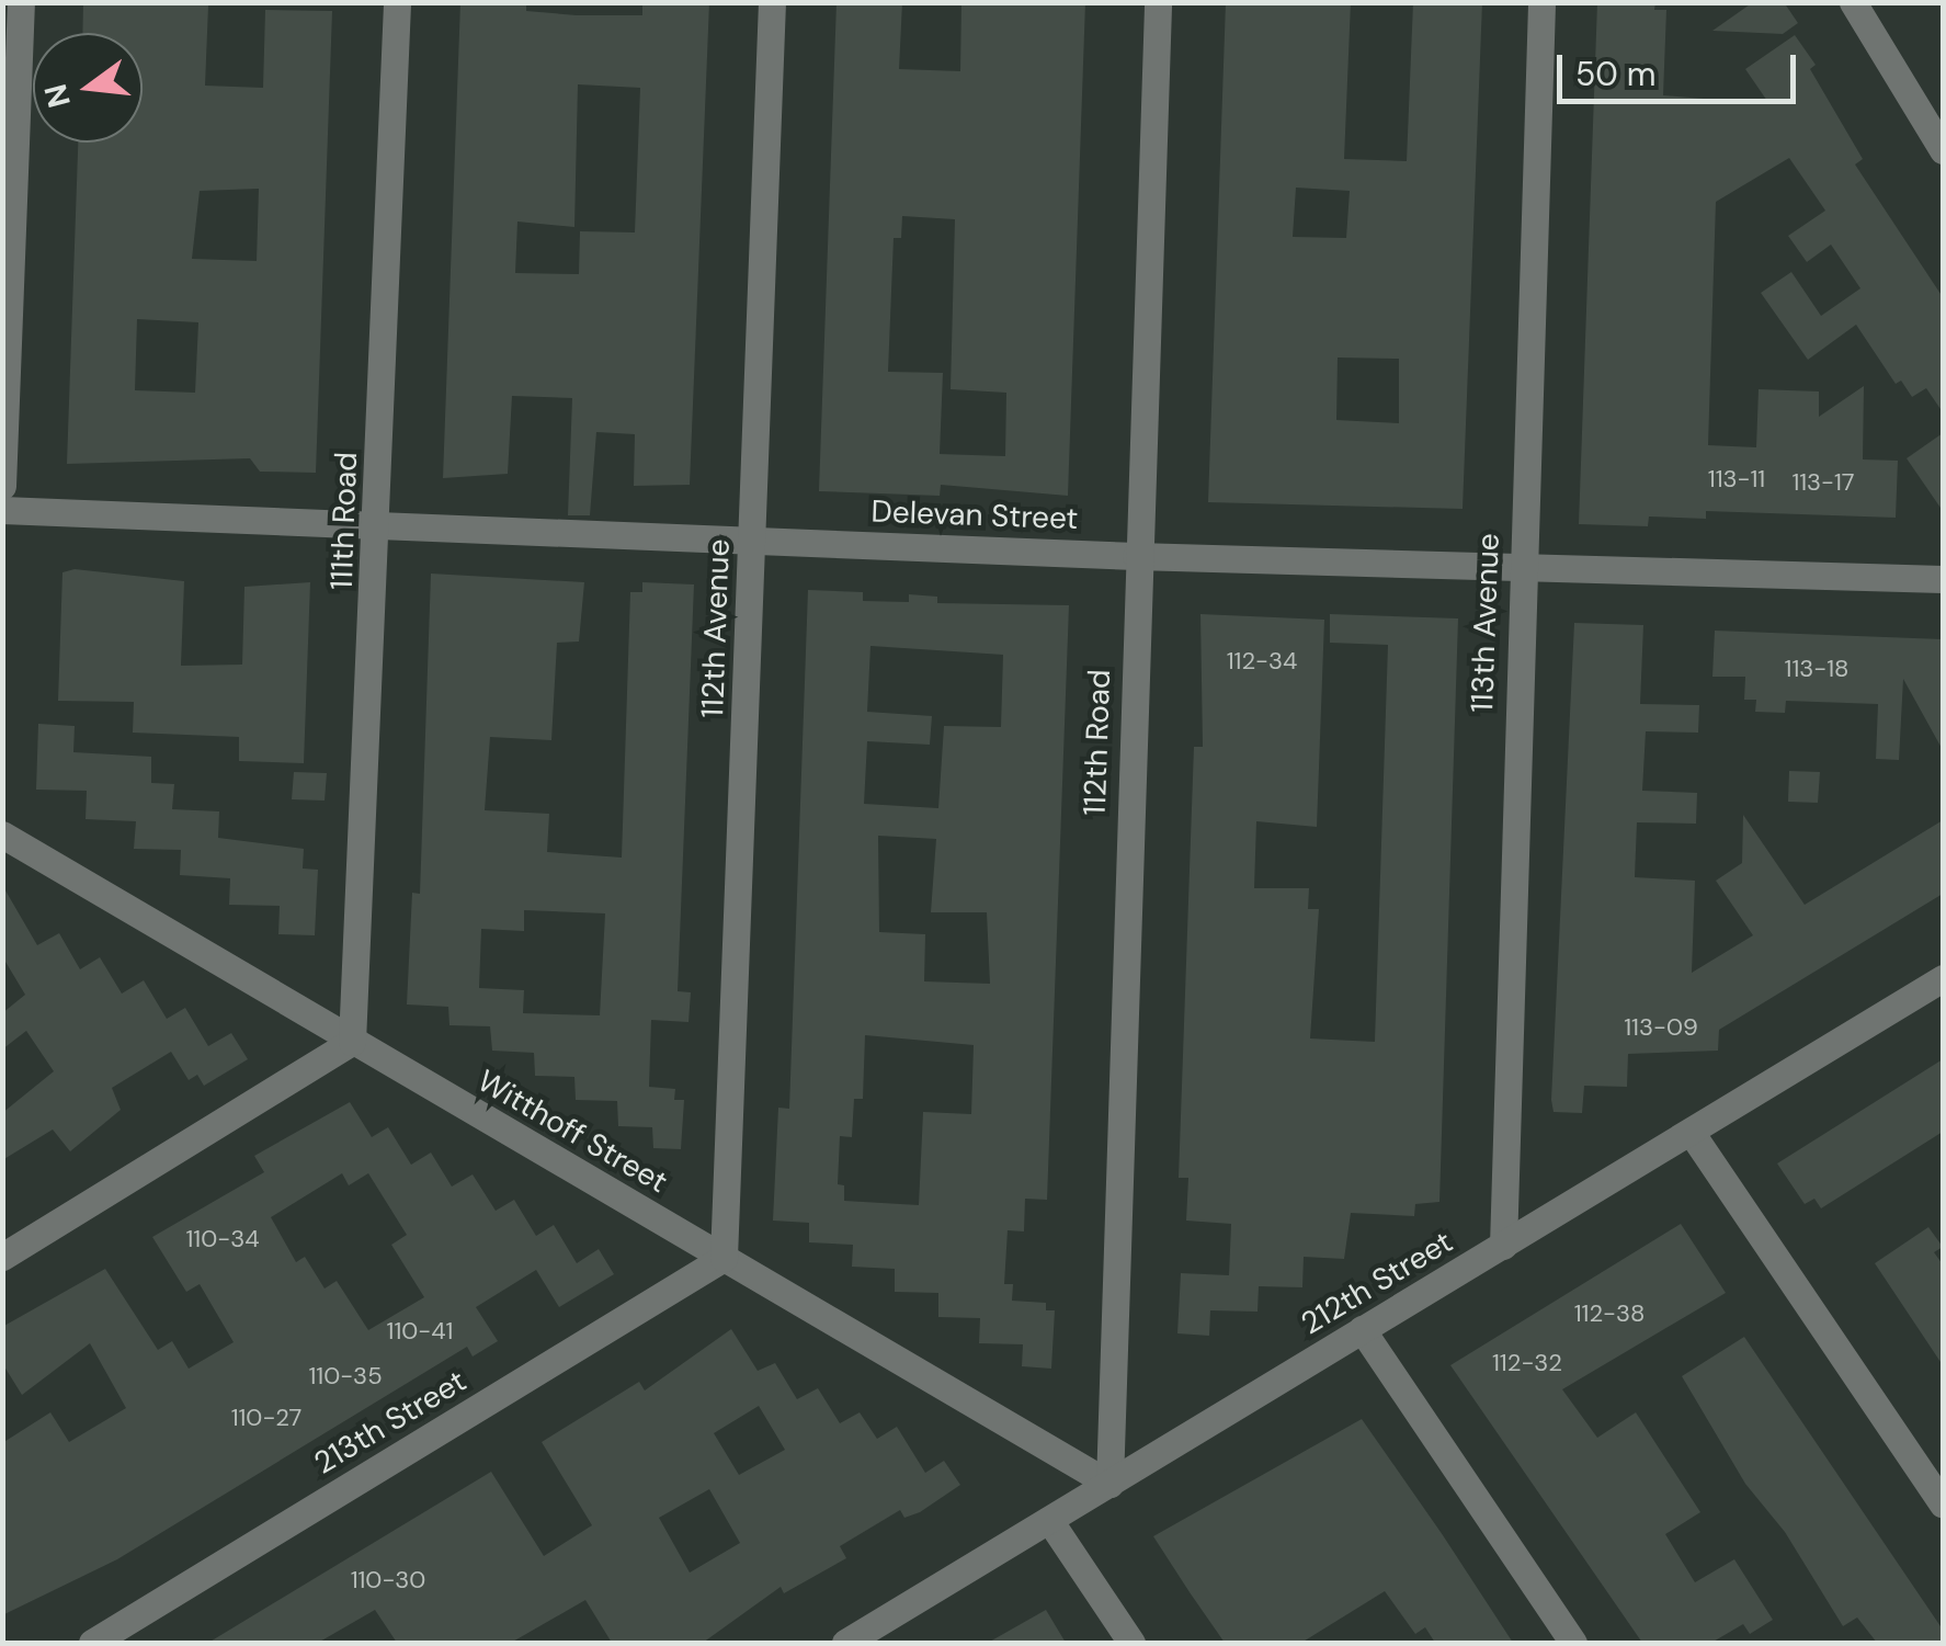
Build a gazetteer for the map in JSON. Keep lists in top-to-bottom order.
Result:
{
  "streets": {
    "street": [
      "Delevan Street",
      "111th Road",
      "113th Avenue",
      "112th Avenue",
      "112th Road",
      "Witthoff Street",
      "212th Street",
      "213th Street"
    ]
  },
  "crossings": [
    ["Delevan Street", "111th Road"],
    ["Delevan Street", "113th Avenue"],
    ["Delevan Street", "112th Avenue"],
    ["Delevan Street", "112th Road"],
    ["111th Road", "Witthoff Street"],
    ["113th Avenue", "212th Street"],
    ["112th Avenue", "Witthoff Street"],
    ["112th Avenue", "213th Street"],
    ["112th Road", "Witthoff Street"],
    ["112th Road", "212th Street"],
    ["Witthoff Street", "212th Street"],
    ["Witthoff Street", "213th Street"]
  ],
  "house_numbers": [
    "113-11",
    "113-17",
    "112-34",
    "113-18",
    "113-09",
    "110-34",
    "112-38",
    "110-41",
    "112-32",
    "110-35",
    "110-27",
    "110-30"
  ],
  "scale_bar": "50 m",
  "north": "left"
}
